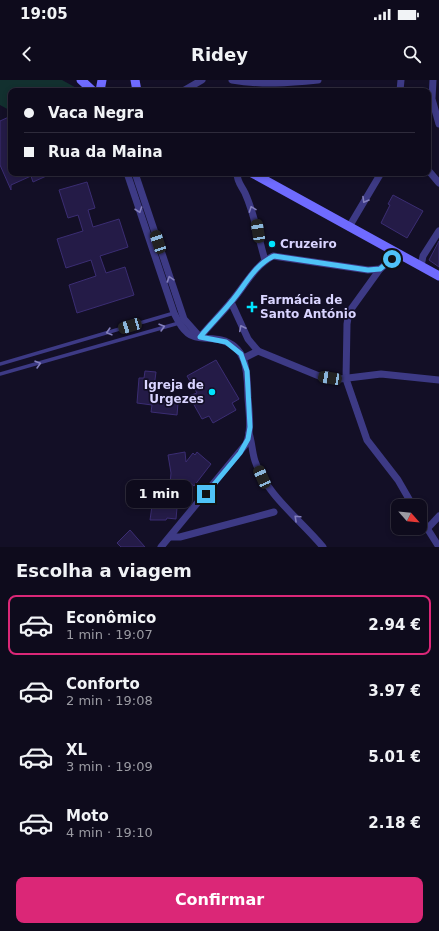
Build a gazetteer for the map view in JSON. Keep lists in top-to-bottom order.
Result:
{
  "places": {
    "other": ["Cruzeiro", "Igreja de Urgezes"],
    "health": ["Farmácia de Santo António"]
  },
  "north": "bottom right",
  "page": {
    "status": "19:05",
    "header": "Ridey",
    "banner": ["Vaca Negra", "Rua da Maina"],
    "bubble": "1 min",
    "heading": "Escolha a viagem",
    "list": [
      {
        "name": "Econômico",
        "note": "1 min · 19:07",
        "value": "2.94 €"
      },
      {
        "name": "Conforto",
        "note": "2 min · 19:08",
        "value": "3.97 €"
      },
      {
        "name": "XL",
        "note": "3 min · 19:09",
        "value": "5.01 €"
      },
      {
        "name": "Moto",
        "note": "4 min · 19:10",
        "value": "2.18 €"
      }
    ],
    "buttons": "Confirmar"
  }
}
